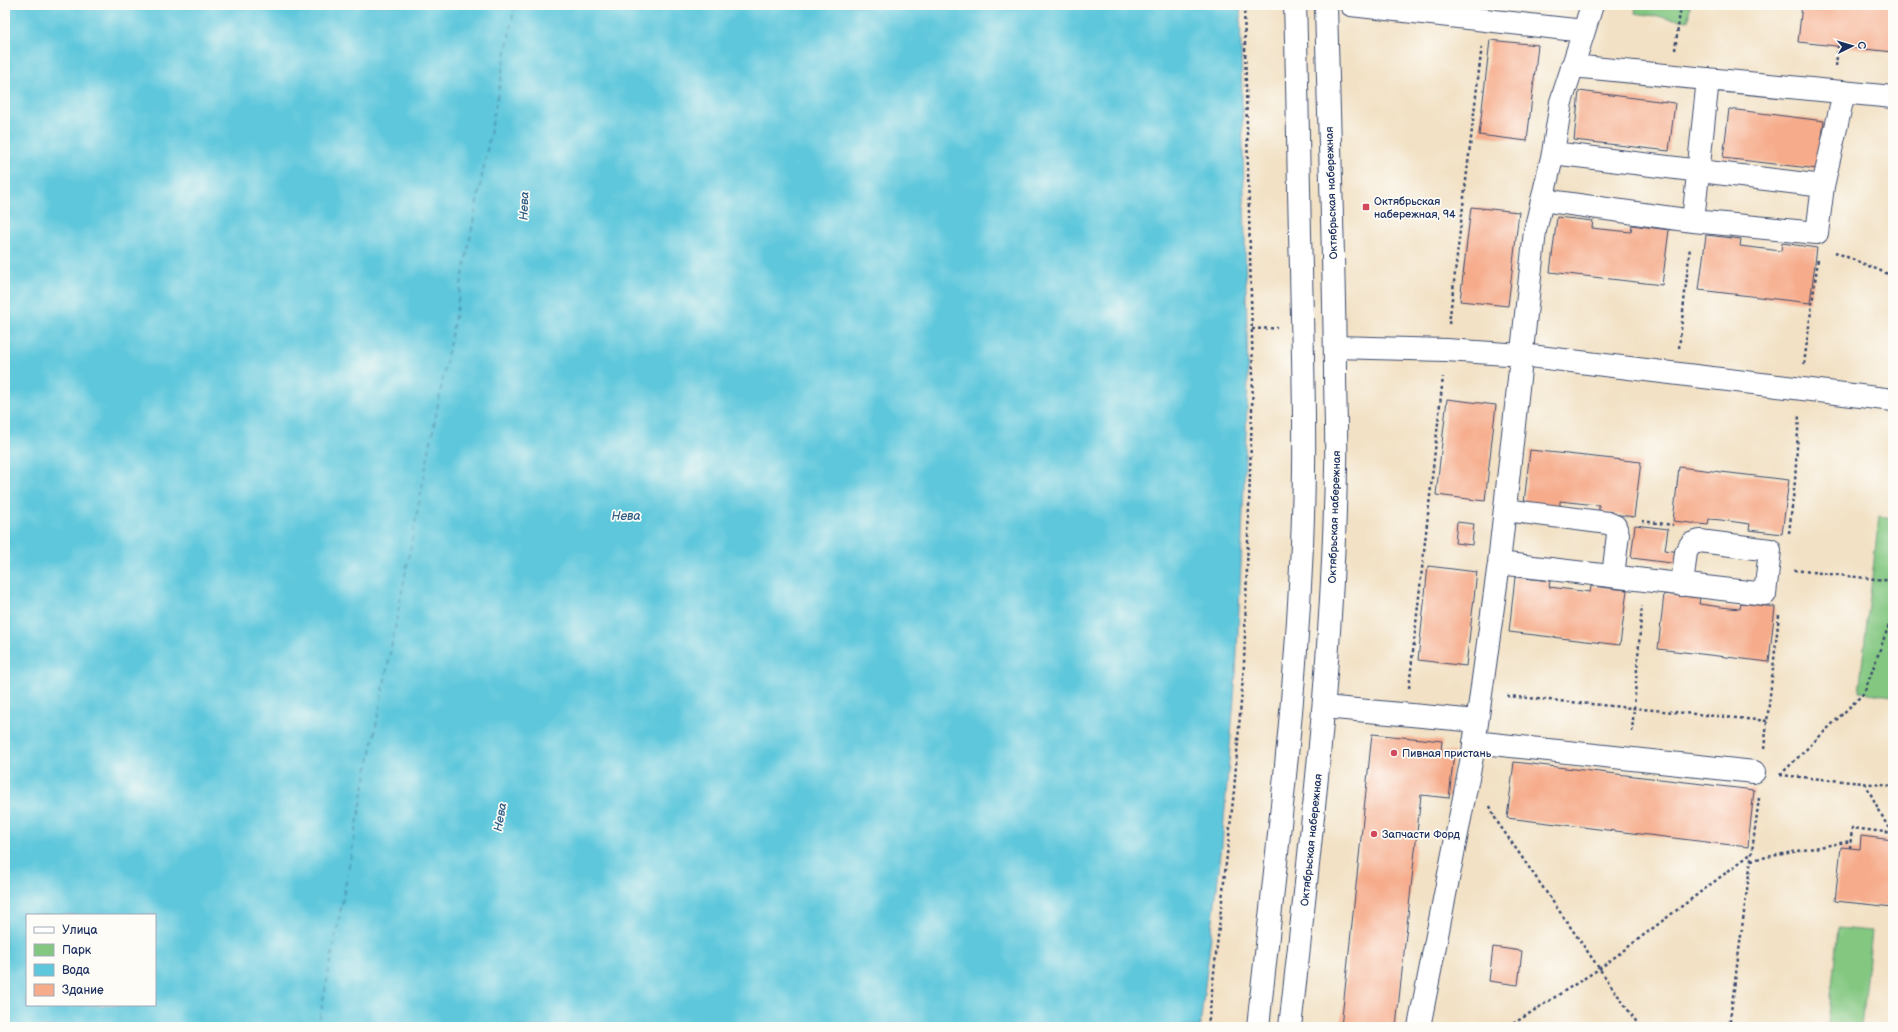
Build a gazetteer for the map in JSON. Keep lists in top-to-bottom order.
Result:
{
  "streets": {
    "main road": ["Октябрьская набережная"]
  },
  "water": ["Нева"],
  "places": {
    "transit": ["Октябрьская набережная, 94"],
    "other": ["Пивная пристань", "Запчасти Форд"]
  },
  "legend": [
    "Улица",
    "Парк",
    "Вода",
    "Здание"
  ],
  "north": "right"
}
